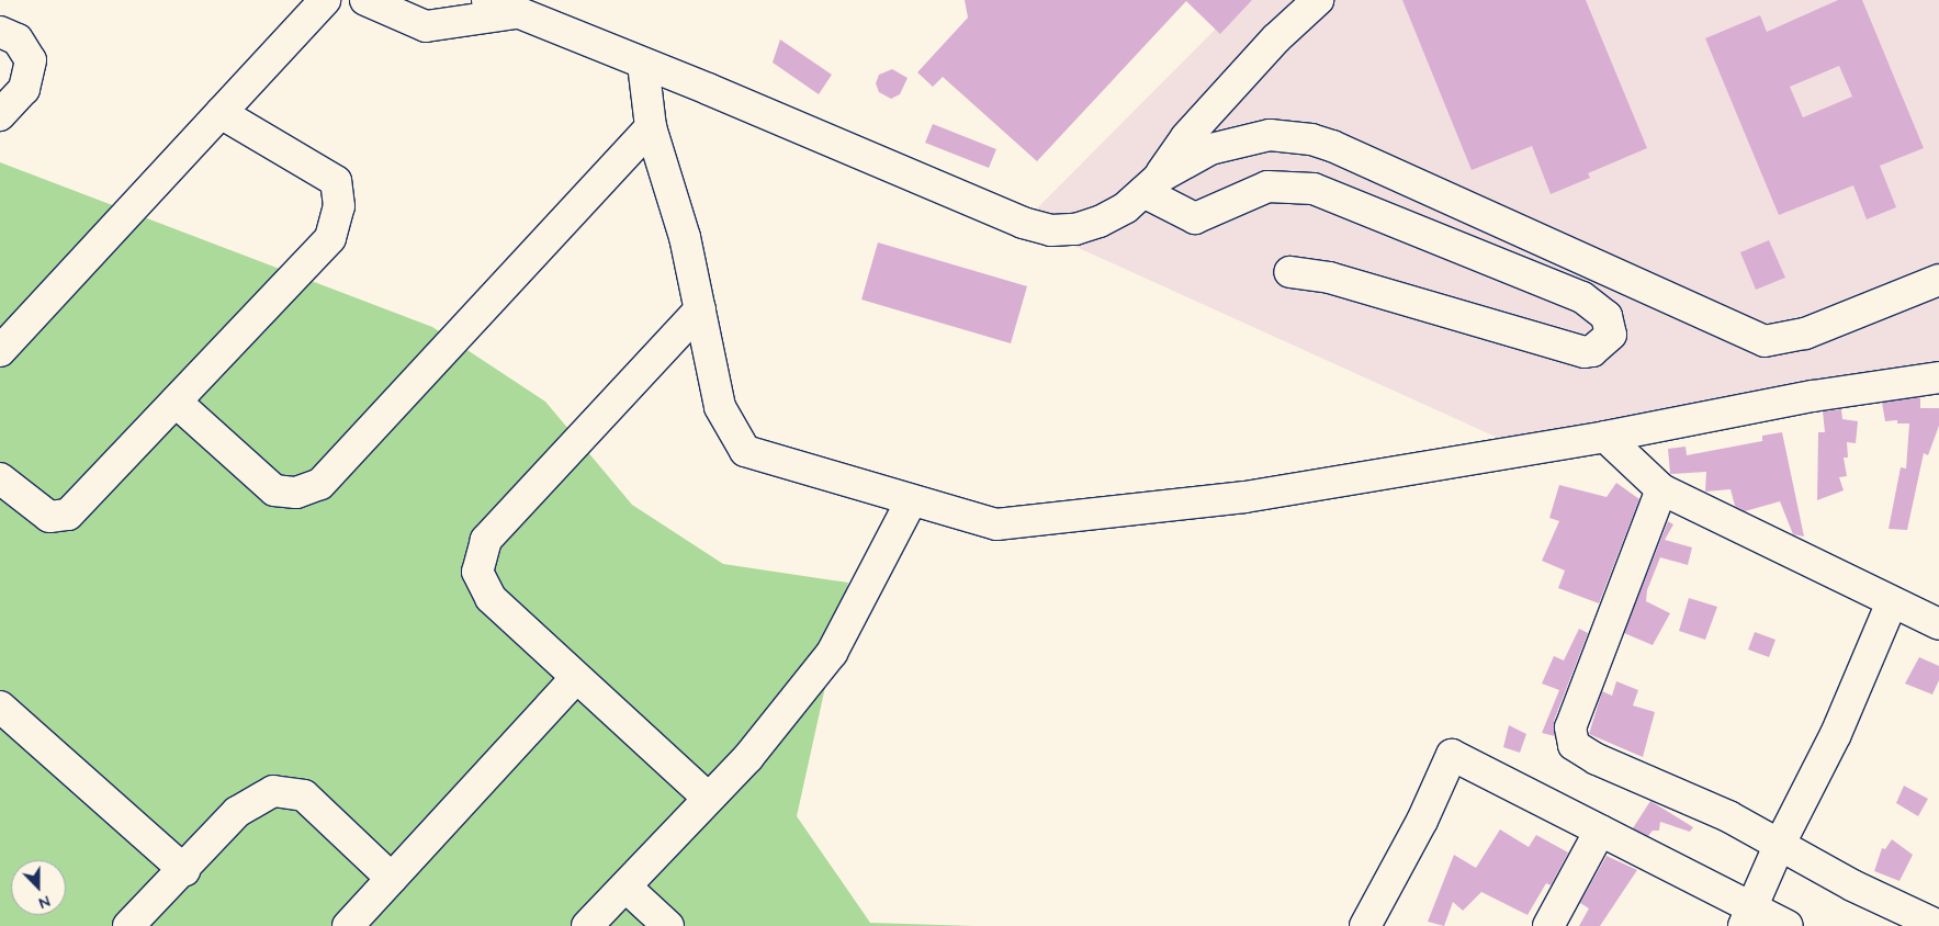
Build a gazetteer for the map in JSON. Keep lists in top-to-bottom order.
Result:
{
  "north": "bottom"
}
